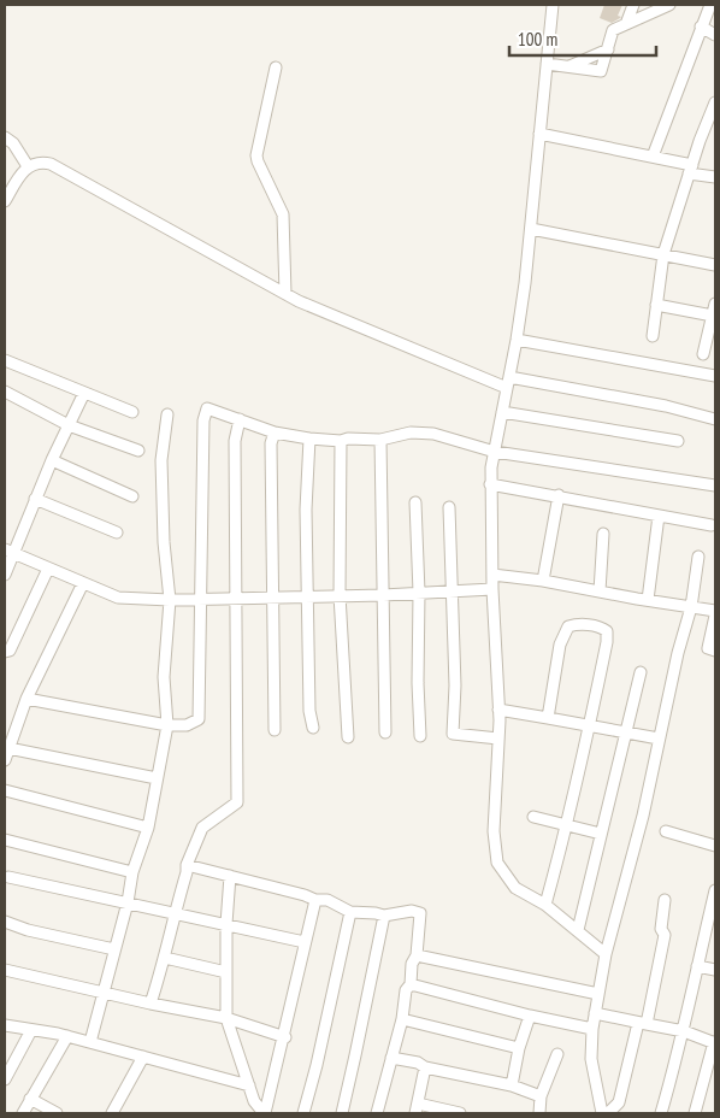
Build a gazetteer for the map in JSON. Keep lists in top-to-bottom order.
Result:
{
  "scale_bar": "100 m"
}
